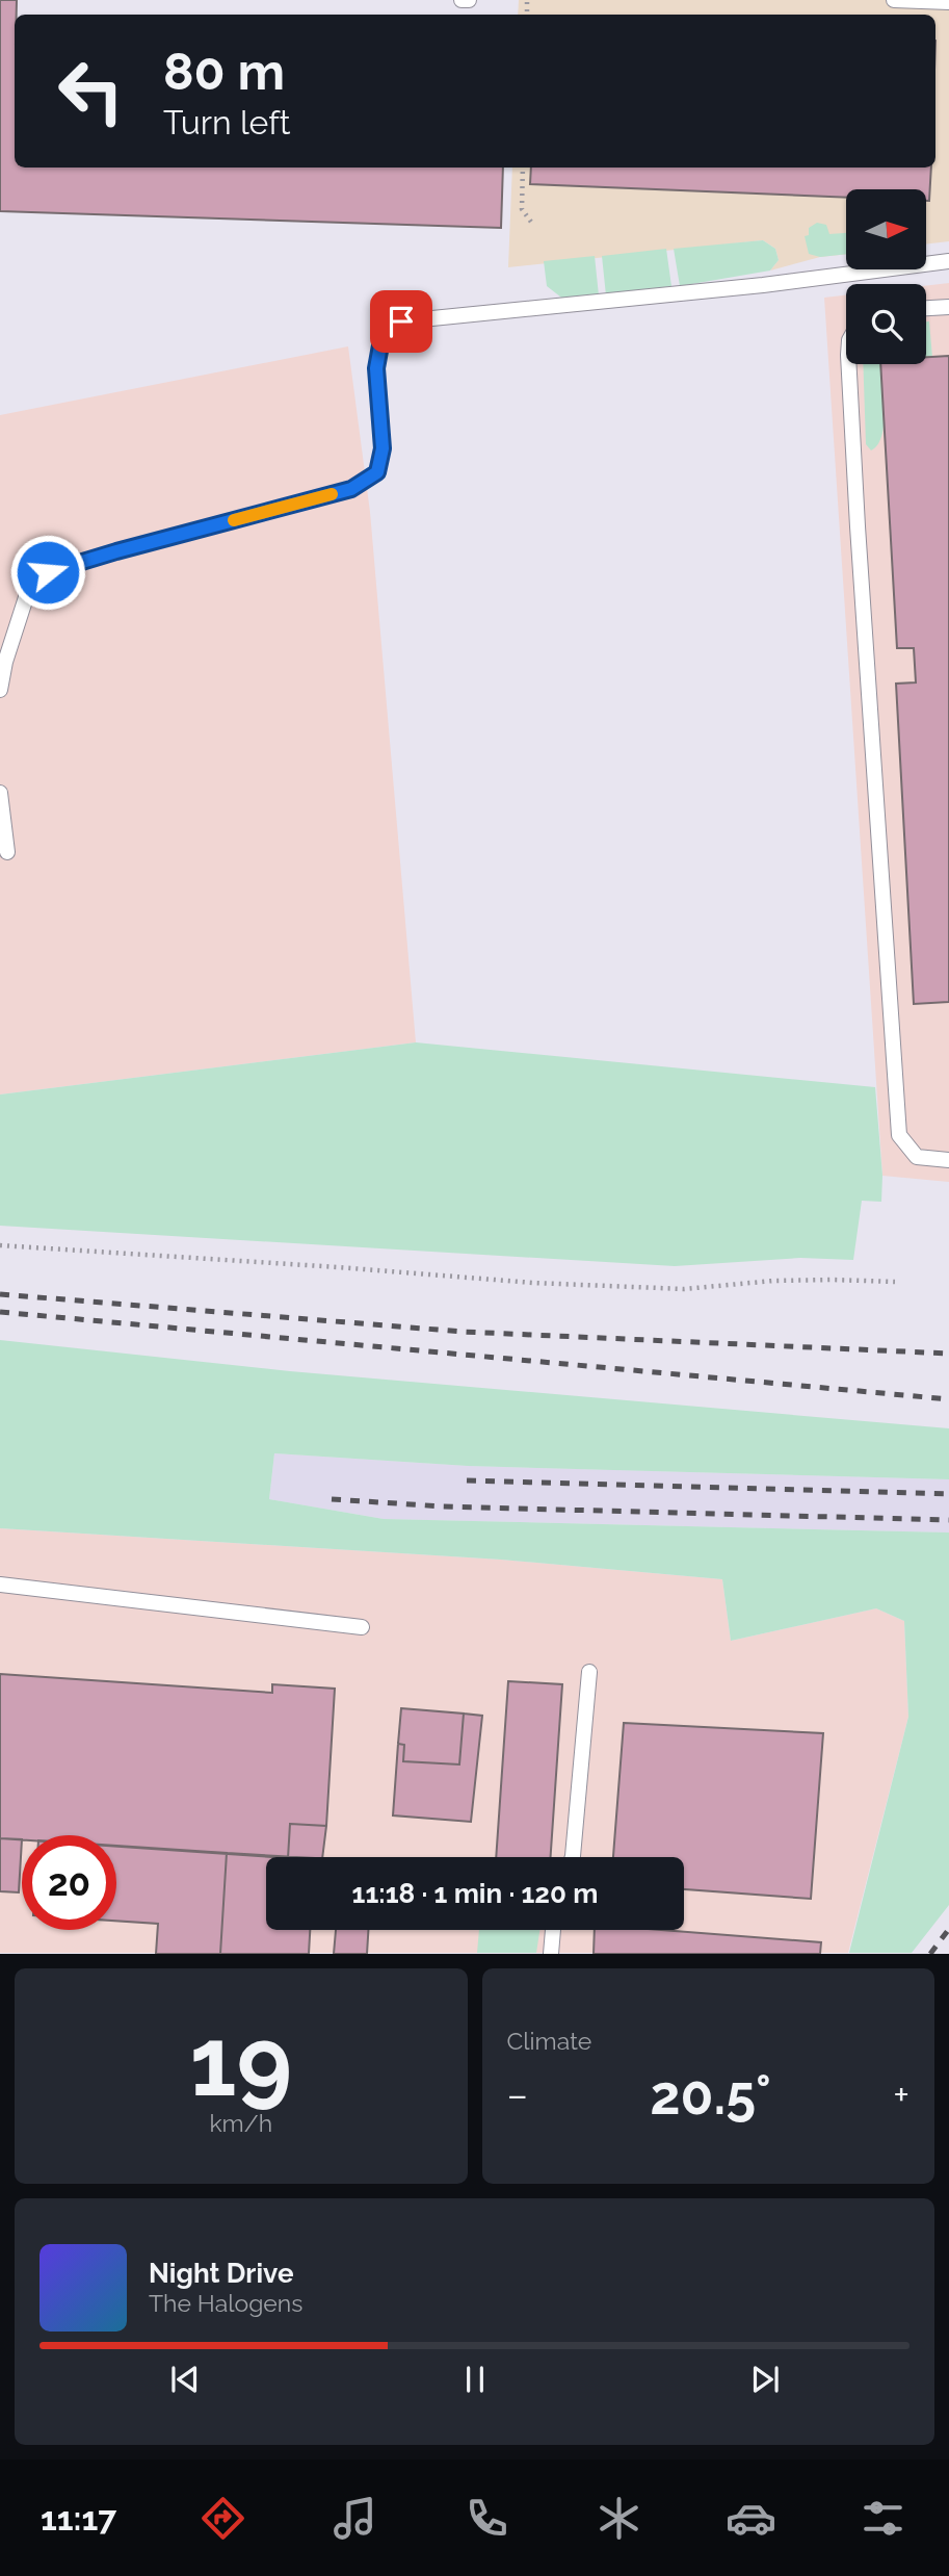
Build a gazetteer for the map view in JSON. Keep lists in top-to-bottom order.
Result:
{
  "north": "right",
  "page": {
    "turn": ["80 m", "Turn left"],
    "limit": "20",
    "trip": "11:18 · 1 min · 120 m",
    "tile": [
      ["19", "km/h"],
      "Climate"
    ],
    "heat": ["−", "20.5°", "+"],
    "song": ["Night Drive", "The Halogens"],
    "tabs": "11:17"
  }
}
